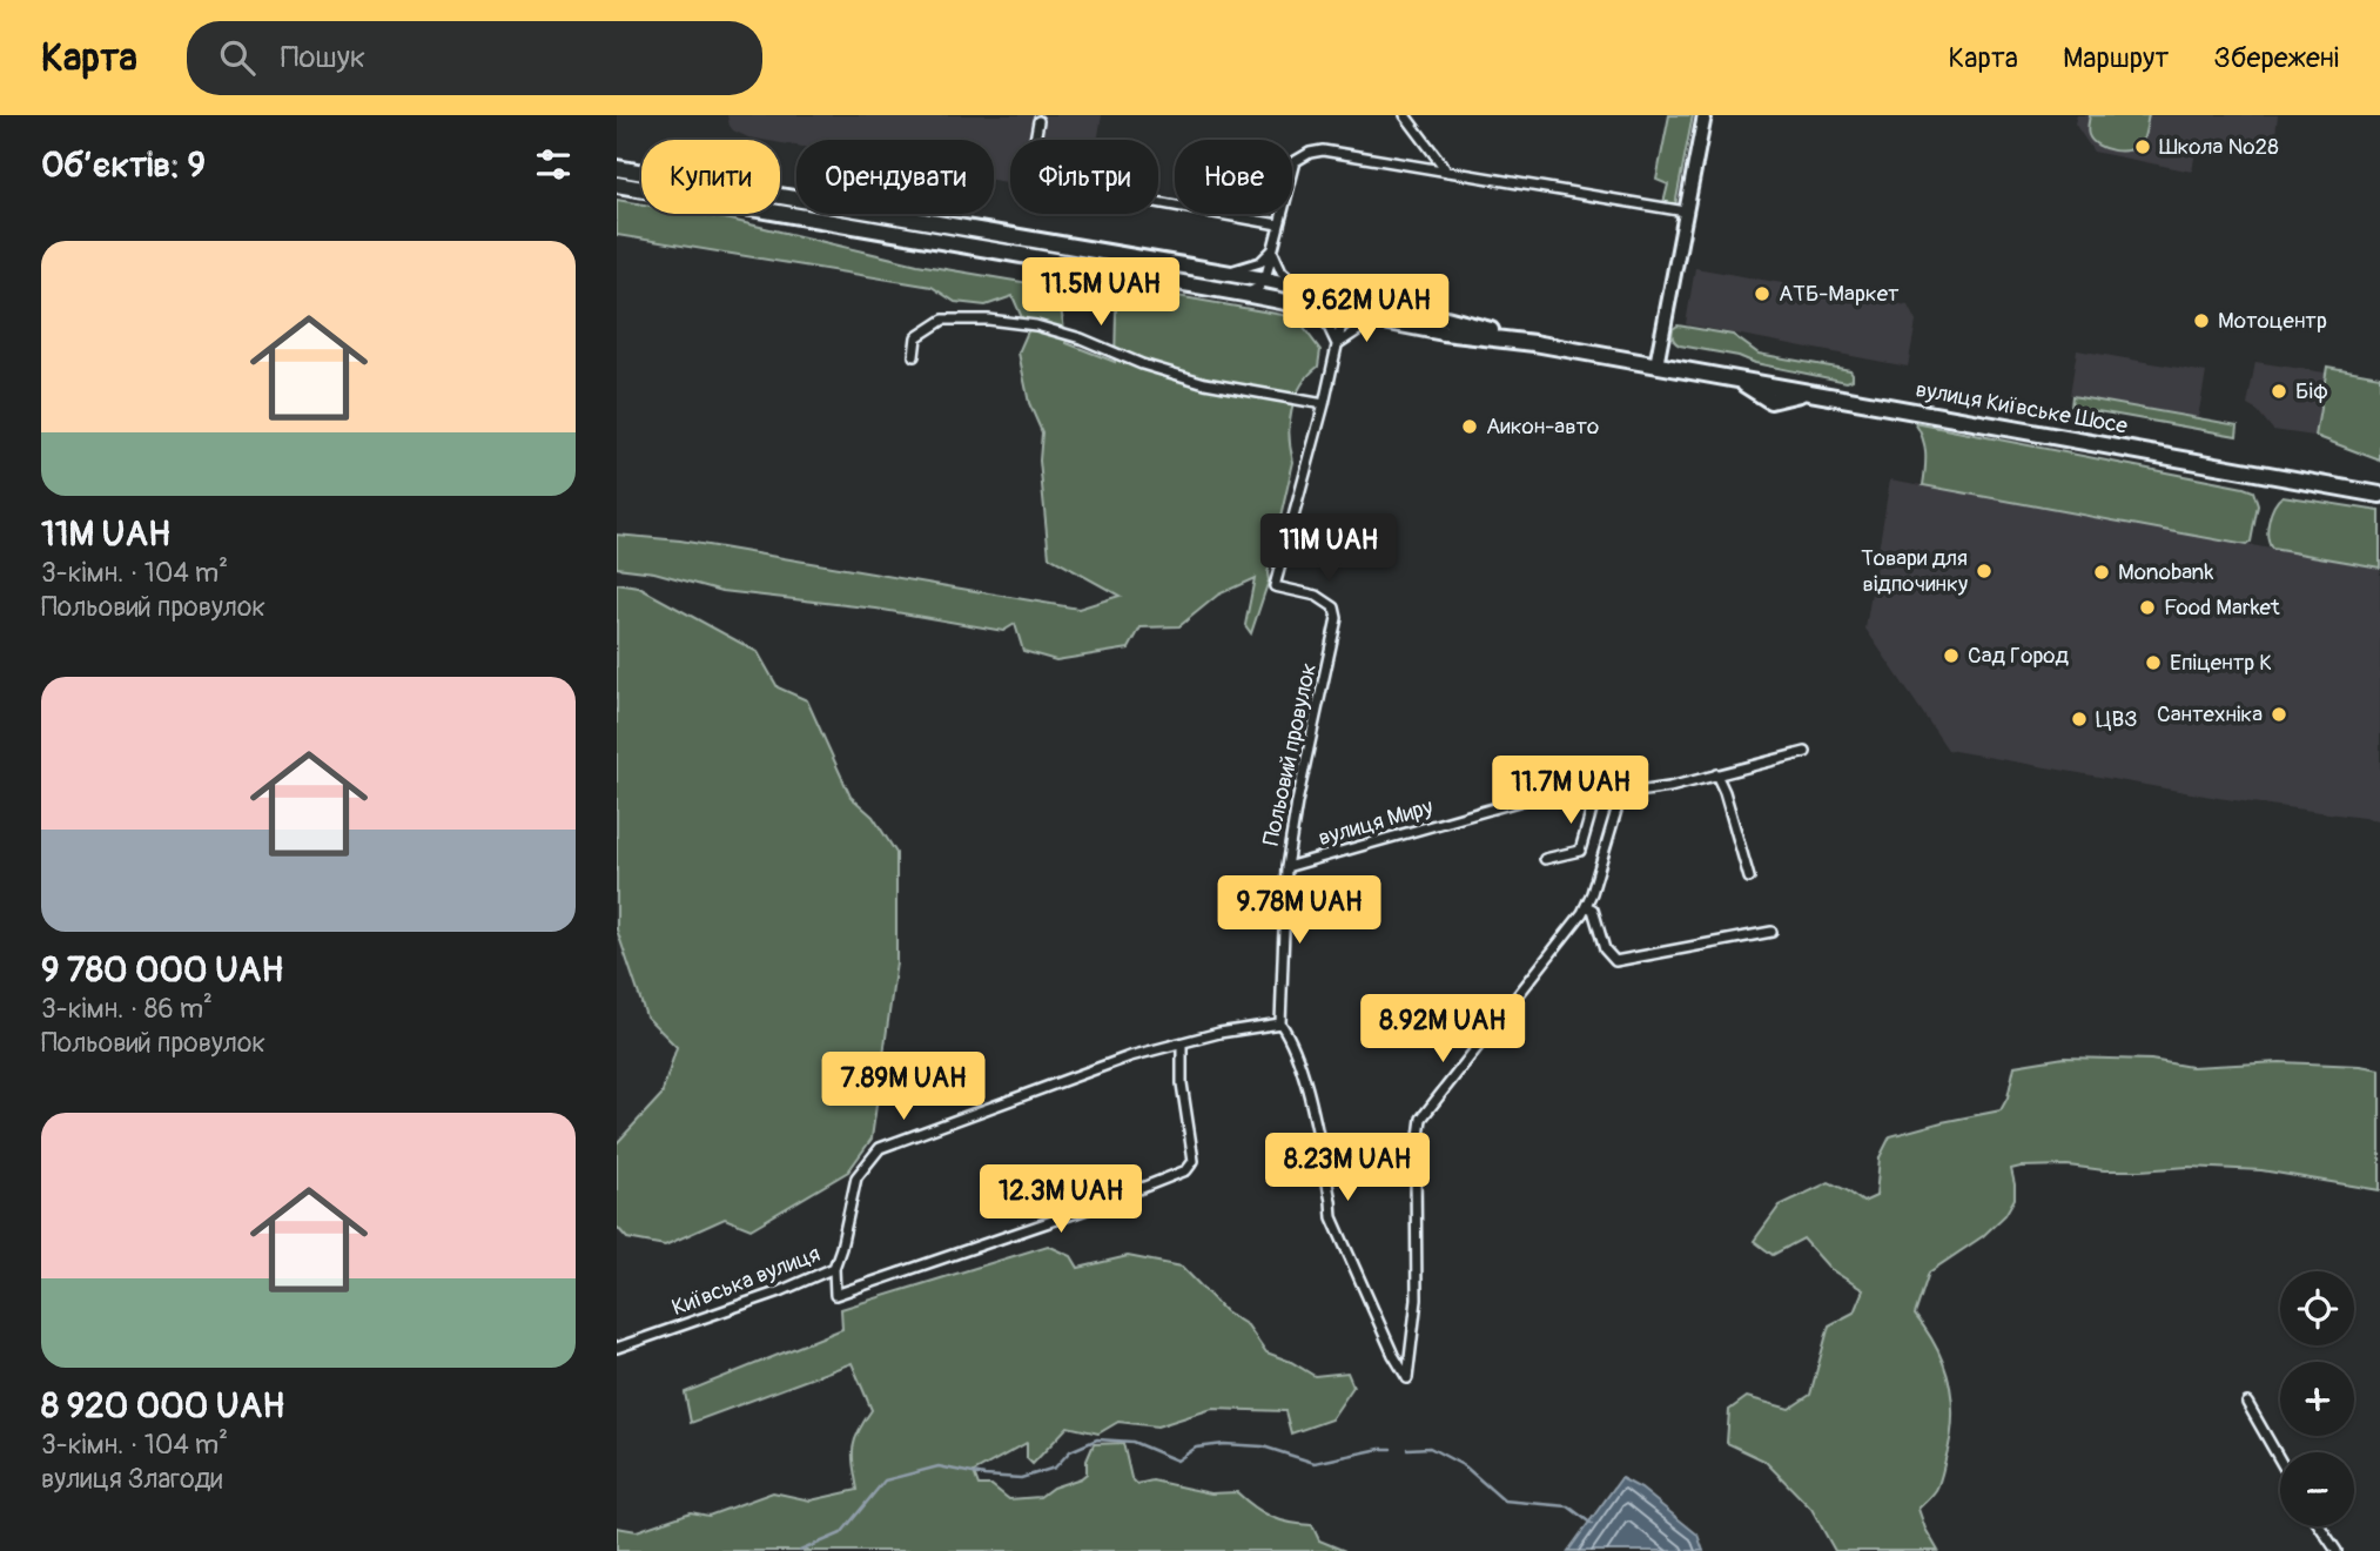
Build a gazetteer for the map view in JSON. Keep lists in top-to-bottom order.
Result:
{
  "streets": {
    "highway": ["вулиця Київське Шосе"],
    "street": ["Польовий провулок", "вулиця Миру", "Київська вулиця"]
  },
  "crossings": [
    ["Польовий провулок", "вулиця Миру"],
    ["Польовий провулок", "Київська вулиця"]
  ],
  "places": [
    "Школа №28",
    "АТБ-Маркет",
    "Мотоцентр",
    "Біф",
    "Аикон-авто",
    "Товари для відпочинку",
    "Monobank",
    "Food Market",
    "Сад Город",
    "Епіцентр К",
    "Сантехніка",
    "ЦВЗ"
  ],
  "page": {
    "header": "Карта",
    "search": "Пошук",
    "nav": ["Карта", "Маршрут", "Збережені"],
    "heading": "Об’єктів: 9",
    "chip": [
      "Купити",
      "Орендувати",
      "Фільтри",
      "Нове"
    ],
    "list": [
      {
        "name": "11M UAH",
        "note": "3-кімн. · 104 m² · Польовий провулок"
      },
      {
        "name": "9 780 000 UAH",
        "note": "3-кімн. · 86 m² · Польовий провулок"
      },
      {
        "name": "8 920 000 UAH",
        "note": "3-кімн. · 104 m² · вулиця Злагоди"
      }
    ],
    "price": [
      "11.5M UAH",
      "9.62M UAH",
      "11M UAH",
      "11.7M UAH",
      "9.78M UAH",
      "8.92M UAH",
      "7.89M UAH",
      "8.23M UAH",
      "12.3M UAH"
    ],
    "map_buttons": ["+", "−"]
  }
}
